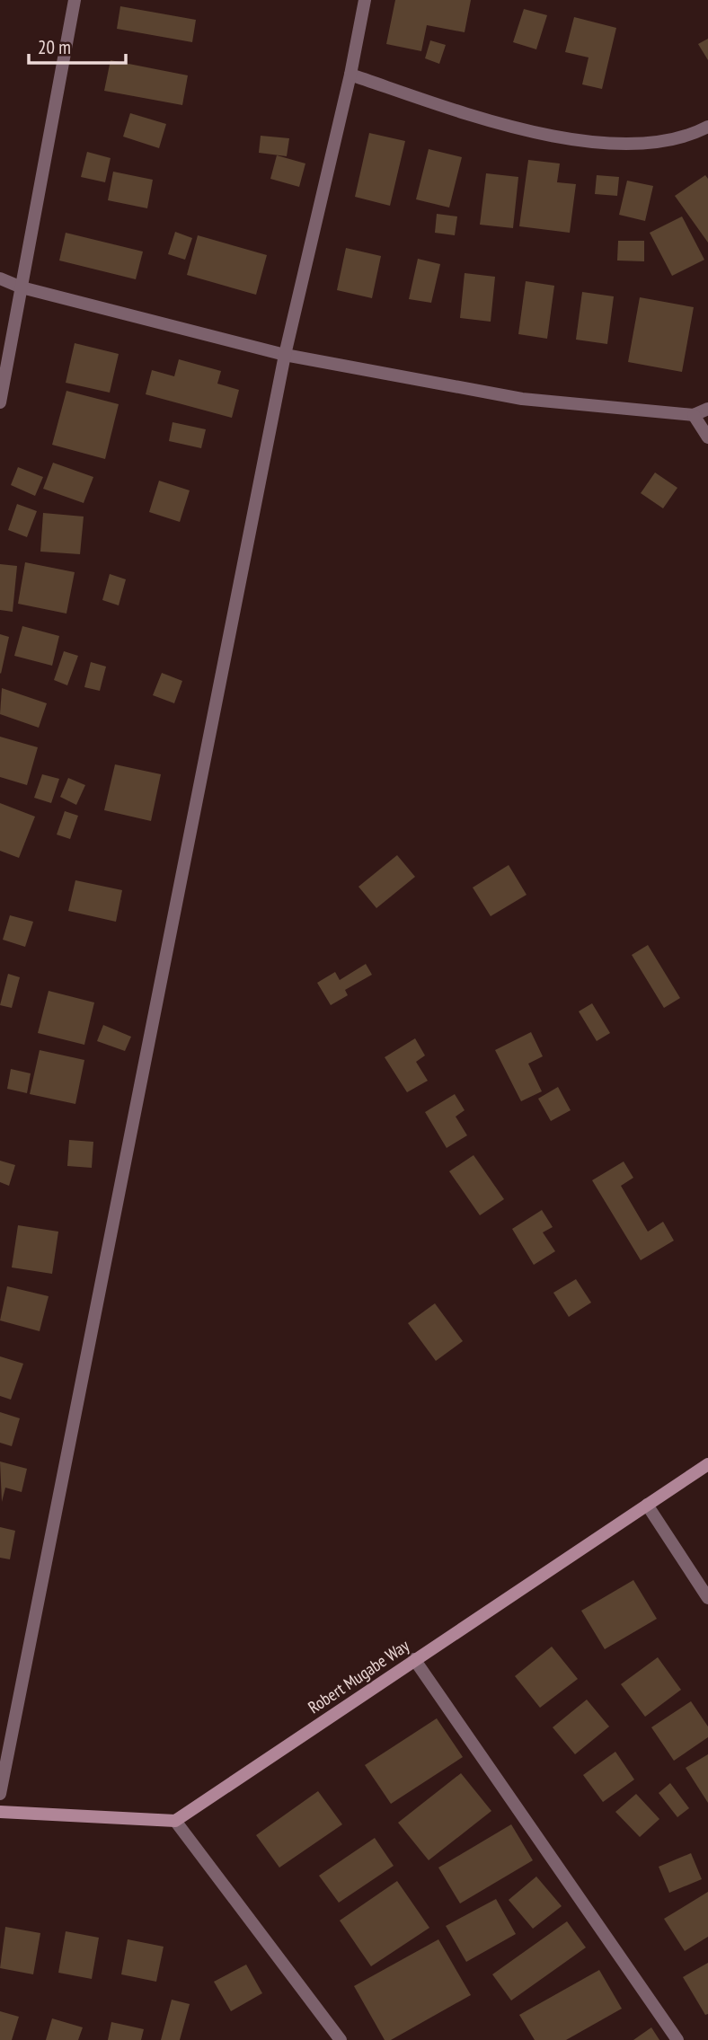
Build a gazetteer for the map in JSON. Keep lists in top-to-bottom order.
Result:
{
  "streets": {
    "street": ["Robert Mugabe Way"]
  },
  "scale_bar": "20 m"
}
